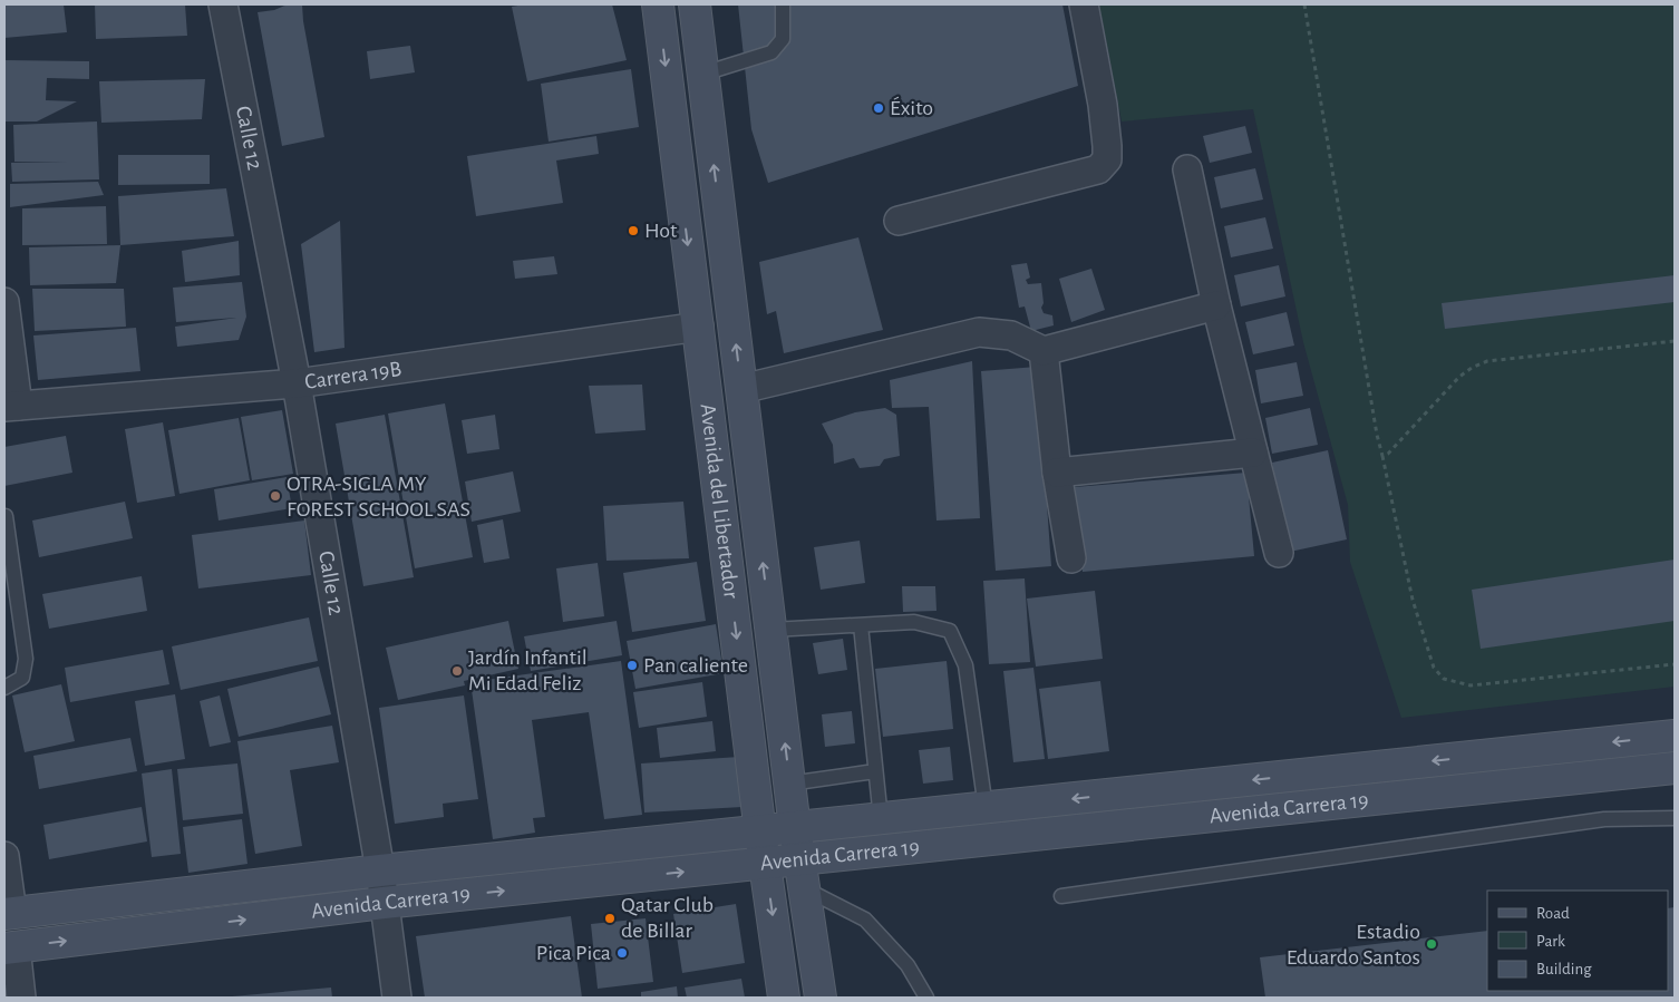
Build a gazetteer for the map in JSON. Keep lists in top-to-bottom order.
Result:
{
  "streets": {
    "main road": ["Avenida del Libertador", "Avenida Carrera 19"],
    "street": ["Calle 12", "Carrera 19B"]
  },
  "crossings": [
    ["Calle 12", "Carrera 19B"],
    ["Calle 12", "Avenida Carrera 19"],
    ["Carrera 19B", "Avenida del Libertador"],
    ["Avenida del Libertador", "Avenida Carrera 19"]
  ],
  "places": [
    "Éxito",
    "Hot",
    "OTRA-SIGLA MY FOREST SCHOOL SAS",
    "Pan caliente",
    "Jardín Infantil Mi Edad Feliz",
    "Qatar Club de Billar",
    "Estadio Eduardo Santos",
    "Pica Pica"
  ],
  "legend": ["Road", "Park", "Building"]
}
